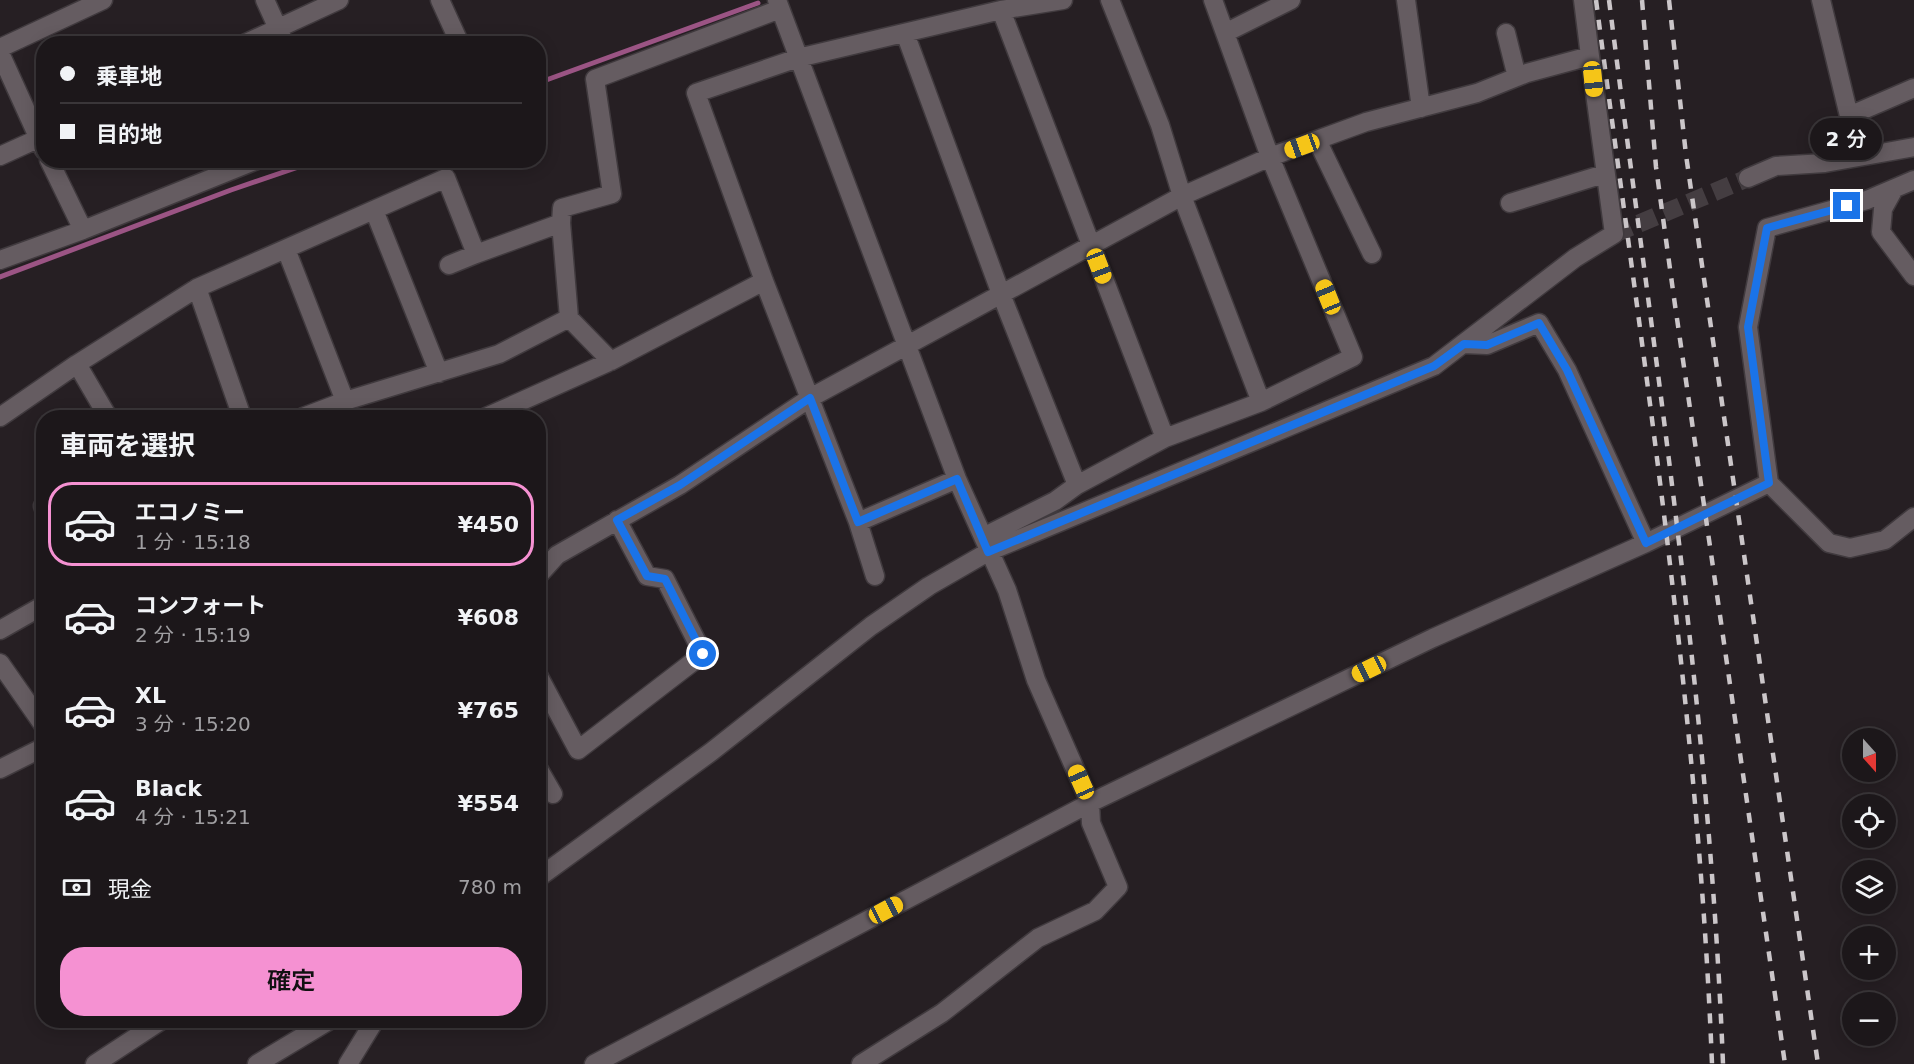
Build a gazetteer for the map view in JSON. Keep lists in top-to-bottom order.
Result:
{
  "north": "bottom",
  "page": {
    "banner": ["乗車地", "目的地"],
    "bubble": "2 分",
    "heading": "車両を選択",
    "list": [
      {
        "name": "エコノミー",
        "note": "1 分 · 15:18",
        "value": "¥450"
      },
      {
        "name": "コンフォート",
        "note": "2 分 · 15:19",
        "value": "¥608"
      },
      {
        "name": "XL",
        "note": "3 分 · 15:20",
        "value": "¥765"
      },
      {
        "name": "Black",
        "note": "4 分 · 15:21",
        "value": "¥554"
      }
    ],
    "map_buttons": ["+", "−"],
    "pay": ["現金", "780 m"],
    "buttons": "確定"
  }
}
